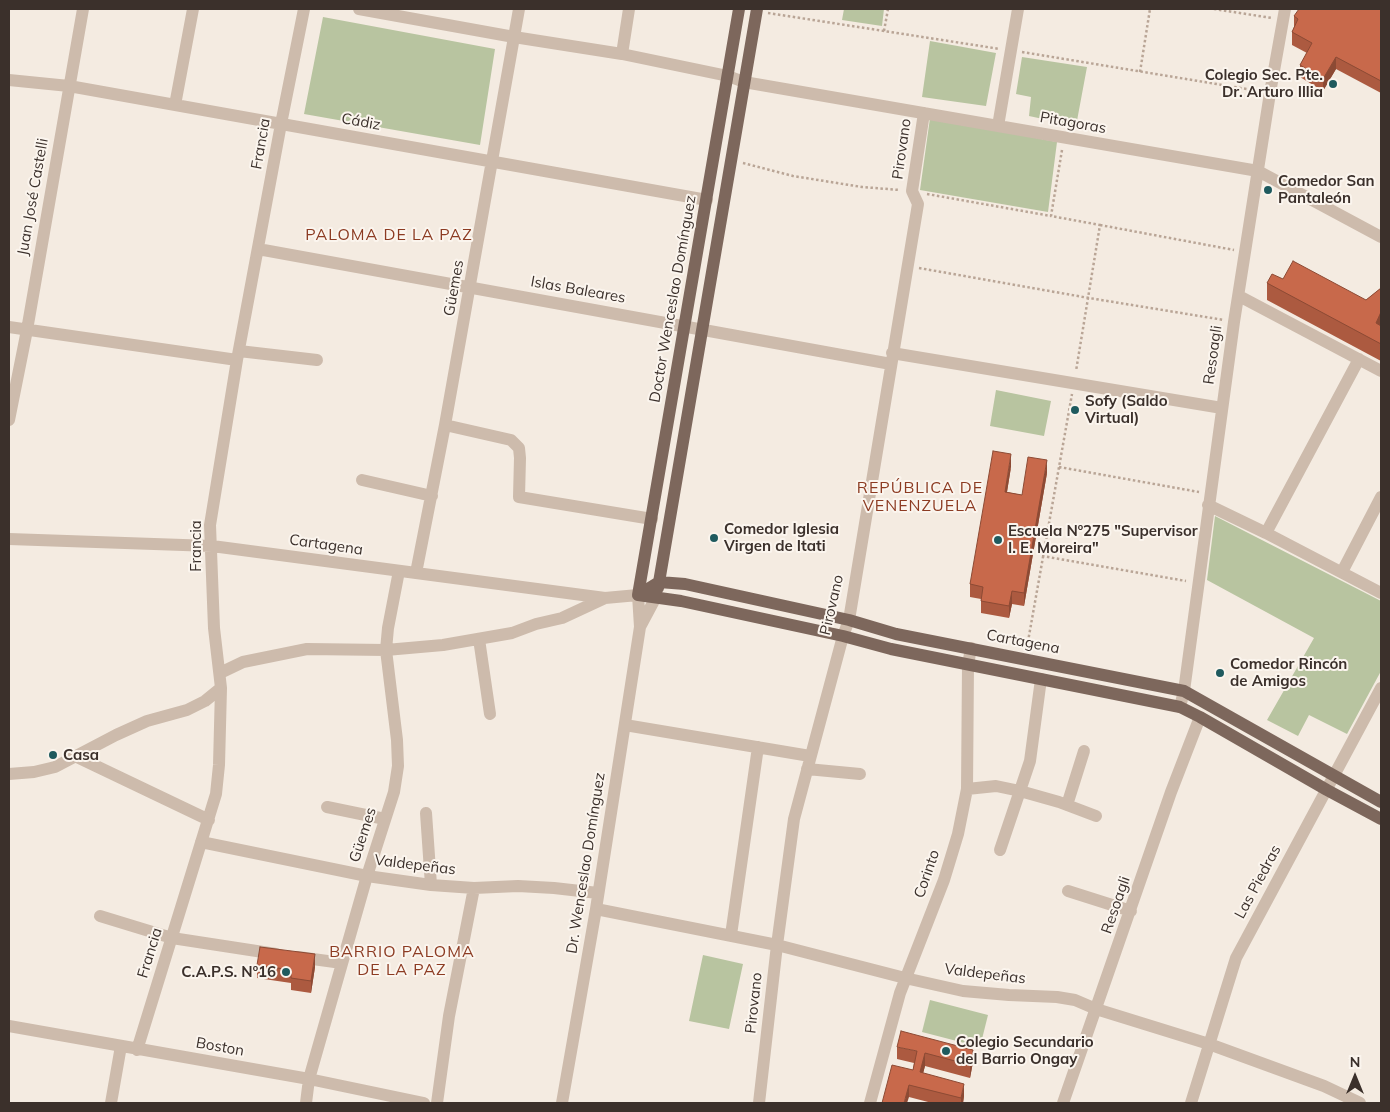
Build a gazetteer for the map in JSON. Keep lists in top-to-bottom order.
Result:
{
  "streets": {
    "main road": ["Doctor Wenceslao Domínguez", "Cartagena"],
    "street": [
      "Cádiz",
      "Pitagoras",
      "Francia",
      "Pirovano",
      "Juan José Castelli",
      "Güemes",
      "Islas Baleares",
      "Resoagli",
      "Dr. Wenceslao Domínguez",
      "Valdepeñas",
      "Corinto",
      "Las Piedras",
      "Boston"
    ]
  },
  "crossings": [
    ["Cádiz", "Francia"],
    ["Cádiz", "Juan José Castelli"],
    ["Cádiz", "Güemes"],
    ["Cádiz", "Doctor Wenceslao Domínguez"],
    ["Pitagoras", "Pirovano"],
    ["Pitagoras", "Güemes"],
    ["Pitagoras", "Doctor Wenceslao Domínguez"],
    ["Pitagoras", "Resoagli"],
    ["Francia", "Islas Baleares"],
    ["Francia", "Cartagena"],
    ["Francia", "Valdepeñas"],
    ["Francia", "Boston"],
    ["Pirovano", "Islas Baleares"],
    ["Pirovano", "Cartagena"],
    ["Pirovano", "Valdepeñas"],
    ["Güemes", "Islas Baleares"],
    ["Güemes", "Cartagena"],
    ["Güemes", "Valdepeñas"],
    ["Güemes", "Boston"],
    ["Islas Baleares", "Doctor Wenceslao Domínguez"],
    ["Islas Baleares", "Resoagli"],
    ["Doctor Wenceslao Domínguez", "Cartagena"],
    ["Doctor Wenceslao Domínguez", "Dr. Wenceslao Domínguez"],
    ["Resoagli", "Cartagena"],
    ["Resoagli", "Valdepeñas"],
    ["Cartagena", "Dr. Wenceslao Domínguez"],
    ["Cartagena", "Corinto"],
    ["Cartagena", "Las Piedras"],
    ["Dr. Wenceslao Domínguez", "Valdepeñas"],
    ["Valdepeñas", "Corinto"],
    ["Valdepeñas", "Las Piedras"]
  ],
  "districts": ["PALOMA DE LA PAZ", "REPÚBLICA DE VENENZUELA", "BARRIO PALOMA DE LA PAZ"],
  "places": [
    "Colegio Sec. Pte. Dr. Arturo Illia",
    "Comedor San Pantaleón",
    "Sofy (Saldo Virtual)",
    "Comedor Iglesia Virgen de Itati",
    "Escuela Nº275 \"Supervisor I. E. Moreira\"",
    "Comedor Rincón de Amigos",
    "Casa",
    "C.A.P.S. Nº16",
    "Colegio Secundario del Barrio Ongay"
  ],
  "north": "top"
}
